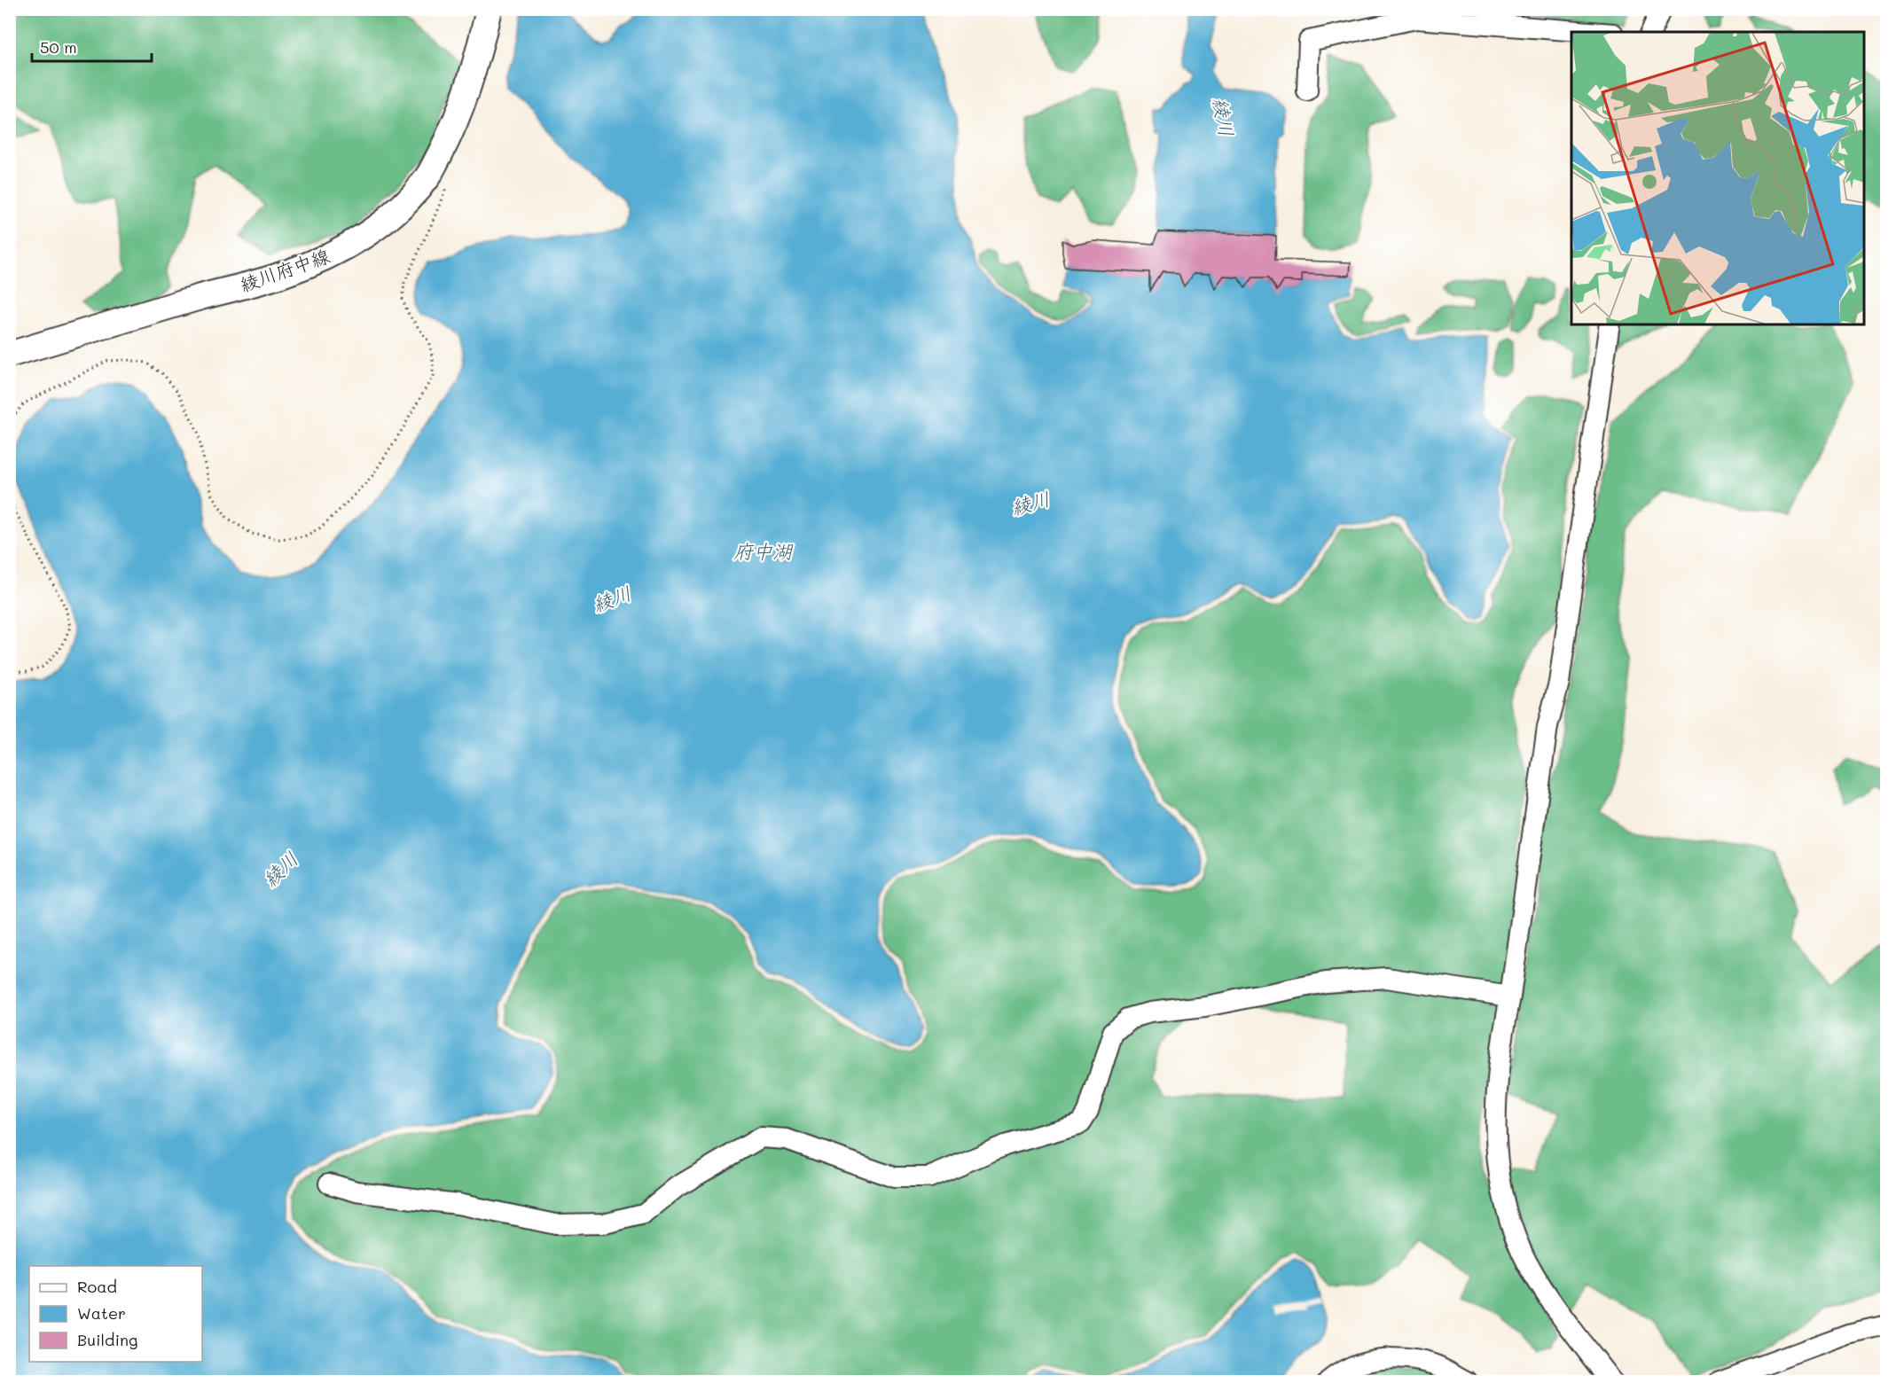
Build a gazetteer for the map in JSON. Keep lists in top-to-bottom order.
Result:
{
  "streets": {
    "main road": ["綾川府中線"]
  },
  "water": ["綾川", "府中湖"],
  "legend": ["Road", "Water", "Building"],
  "scale_bar": "50 m"
}
